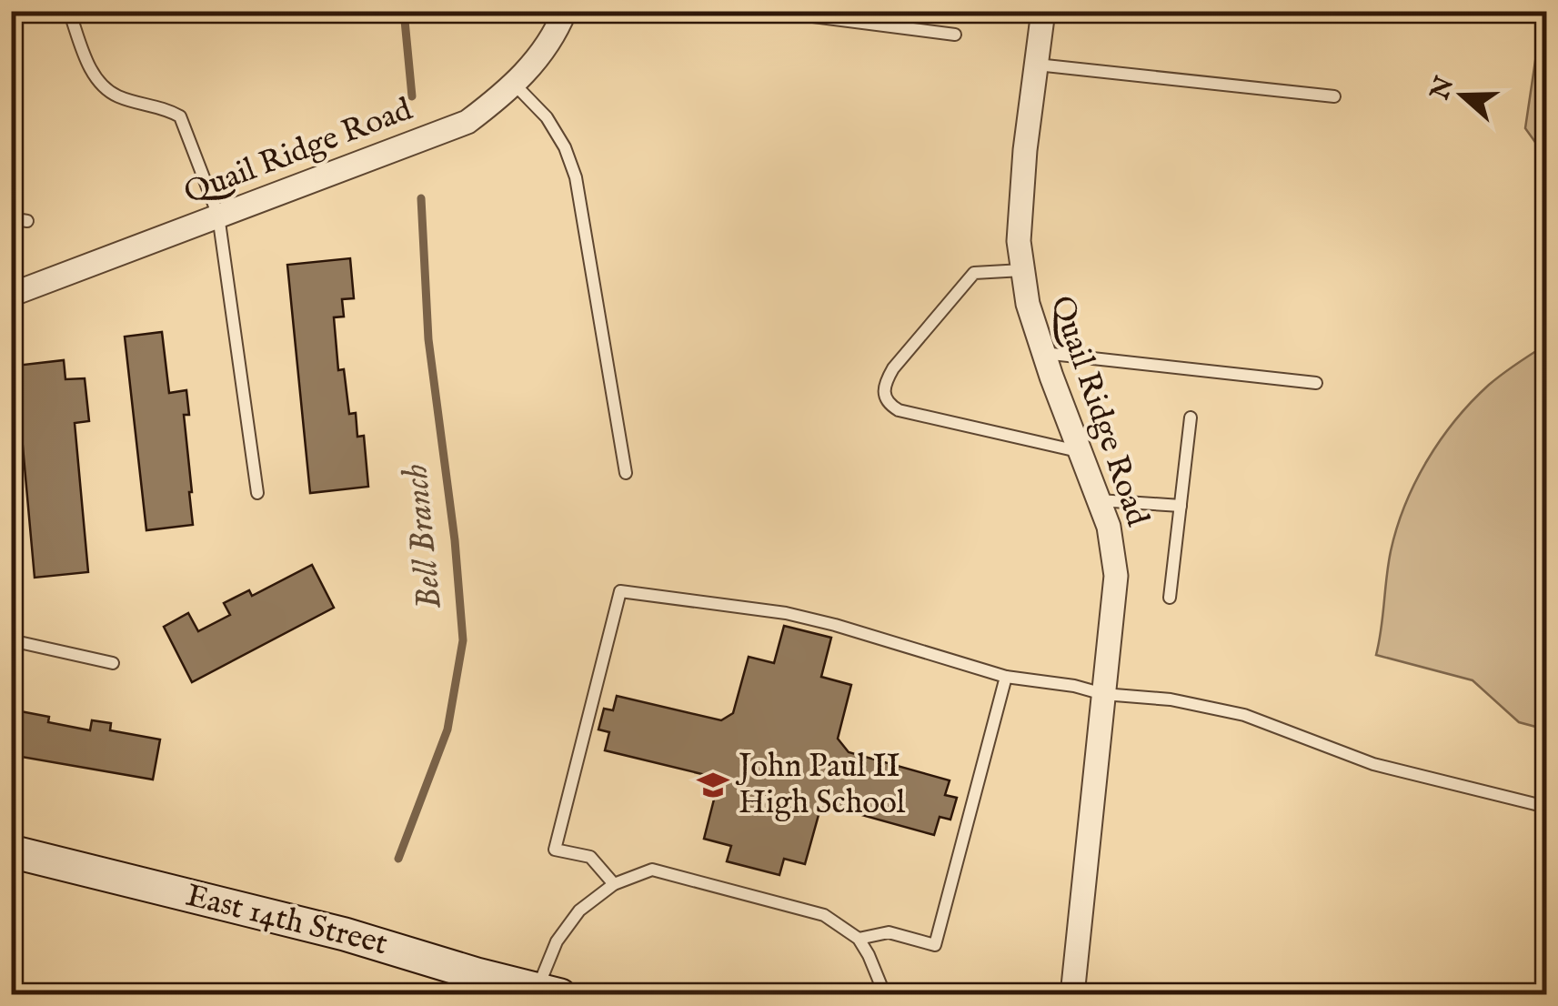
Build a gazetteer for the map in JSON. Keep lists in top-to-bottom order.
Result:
{
  "streets": {
    "street": ["Quail Ridge Road", "East 14th Street"]
  },
  "water": ["Bell Branch"],
  "places": {
    "school or university": ["John Paul II High School"]
  },
  "north": "left"
}
